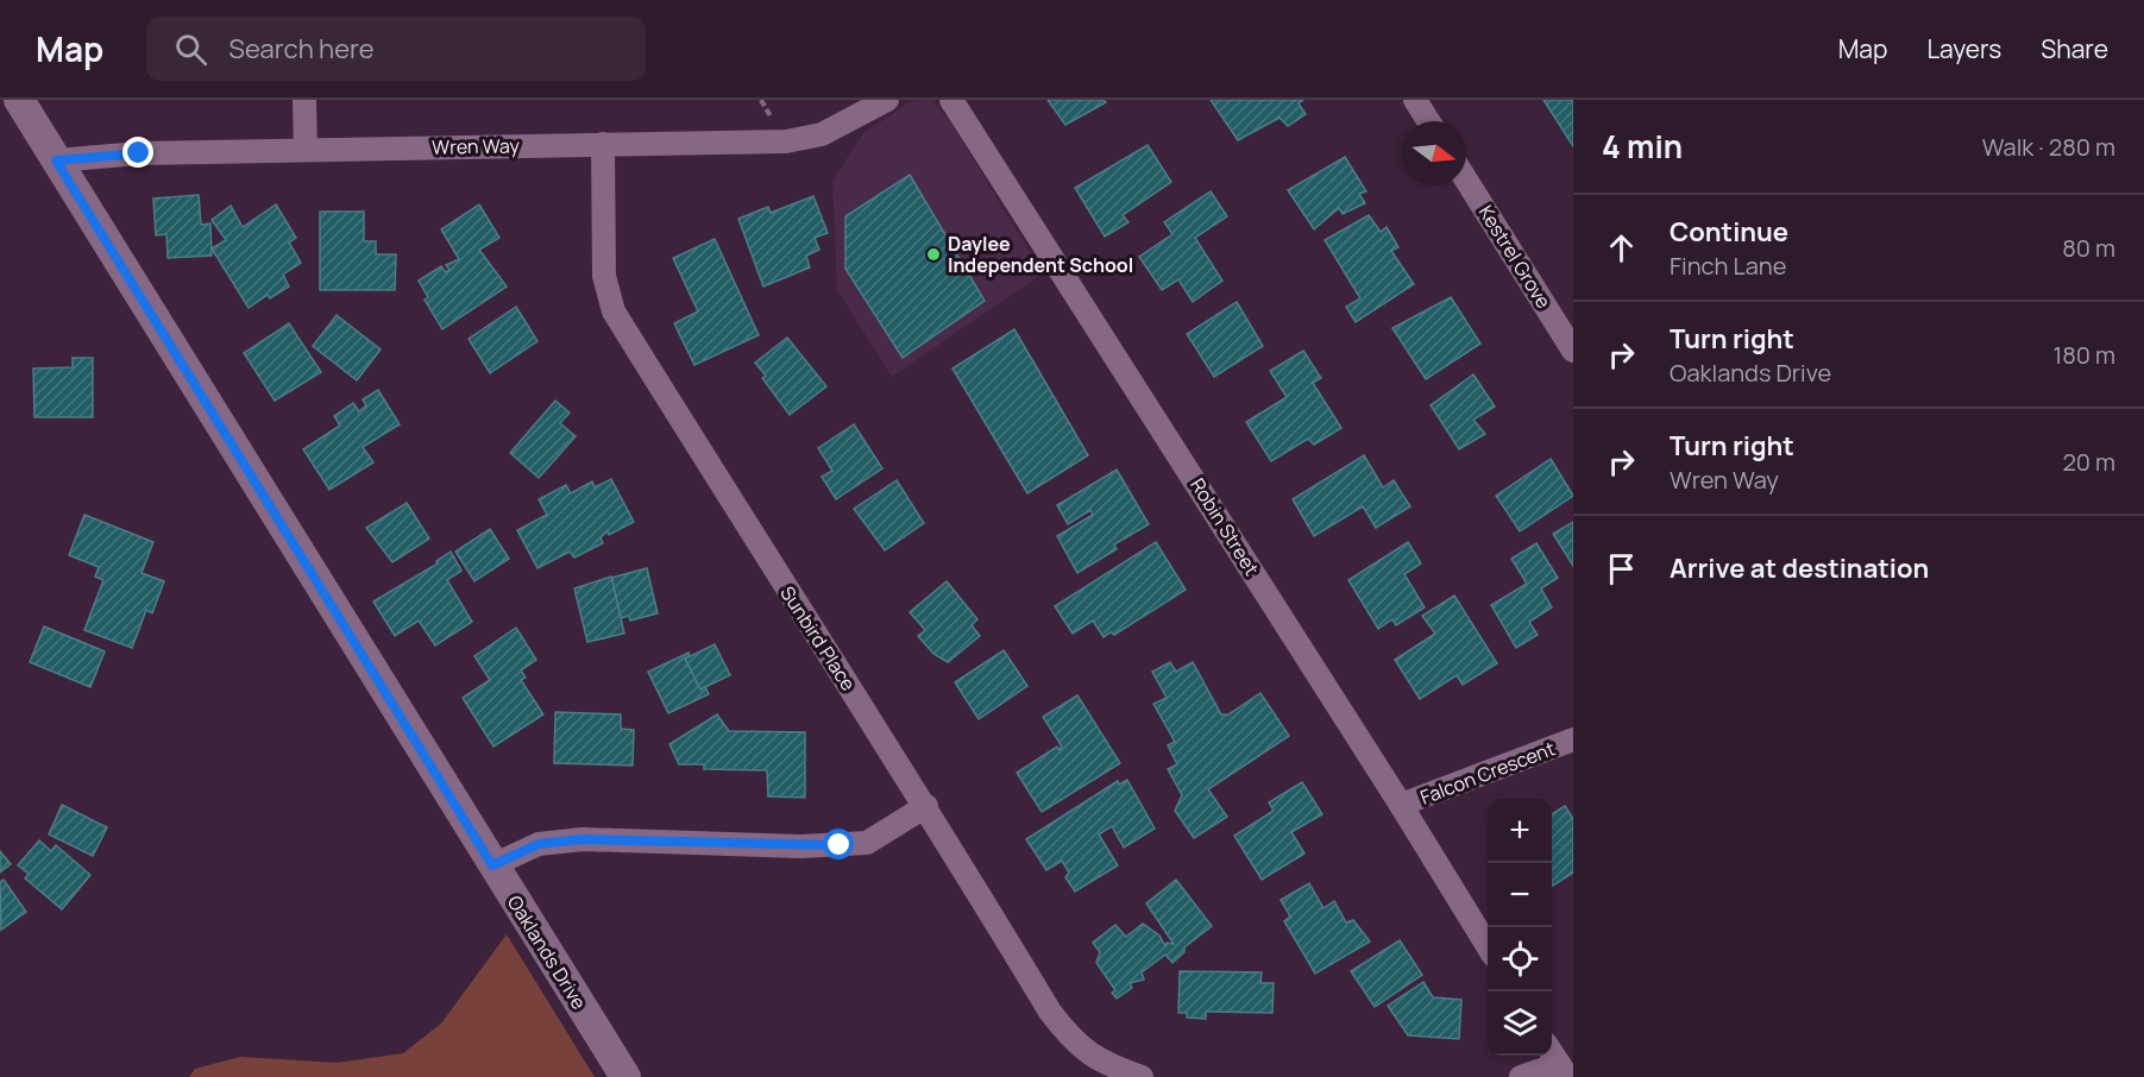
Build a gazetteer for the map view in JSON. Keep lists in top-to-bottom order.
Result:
{
  "streets": {
    "street": [
      "Wren Way",
      "Kestrel Grove",
      "Robin Street",
      "Sunbird Place",
      "Falcon Crescent",
      "Oaklands Drive"
    ]
  },
  "crossings": [
    ["Wren Way", "Sunbird Place"],
    ["Wren Way", "Oaklands Drive"],
    ["Robin Street", "Falcon Crescent"]
  ],
  "places": ["Daylee Independent School"],
  "north": "right",
  "page": {
    "header": "Map",
    "search": "Search here",
    "nav": ["Map", "Layers", "Share"],
    "heading": ["4 min", "Walk · 280 m"],
    "list": [
      ["Continue", "Finch Lane", "80 m"],
      ["Turn right", "Oaklands Drive", "180 m"],
      ["Turn right", "Wren Way", "20 m"],
      "Arrive at destination"
    ],
    "map_buttons": ["+", "−"]
  }
}
